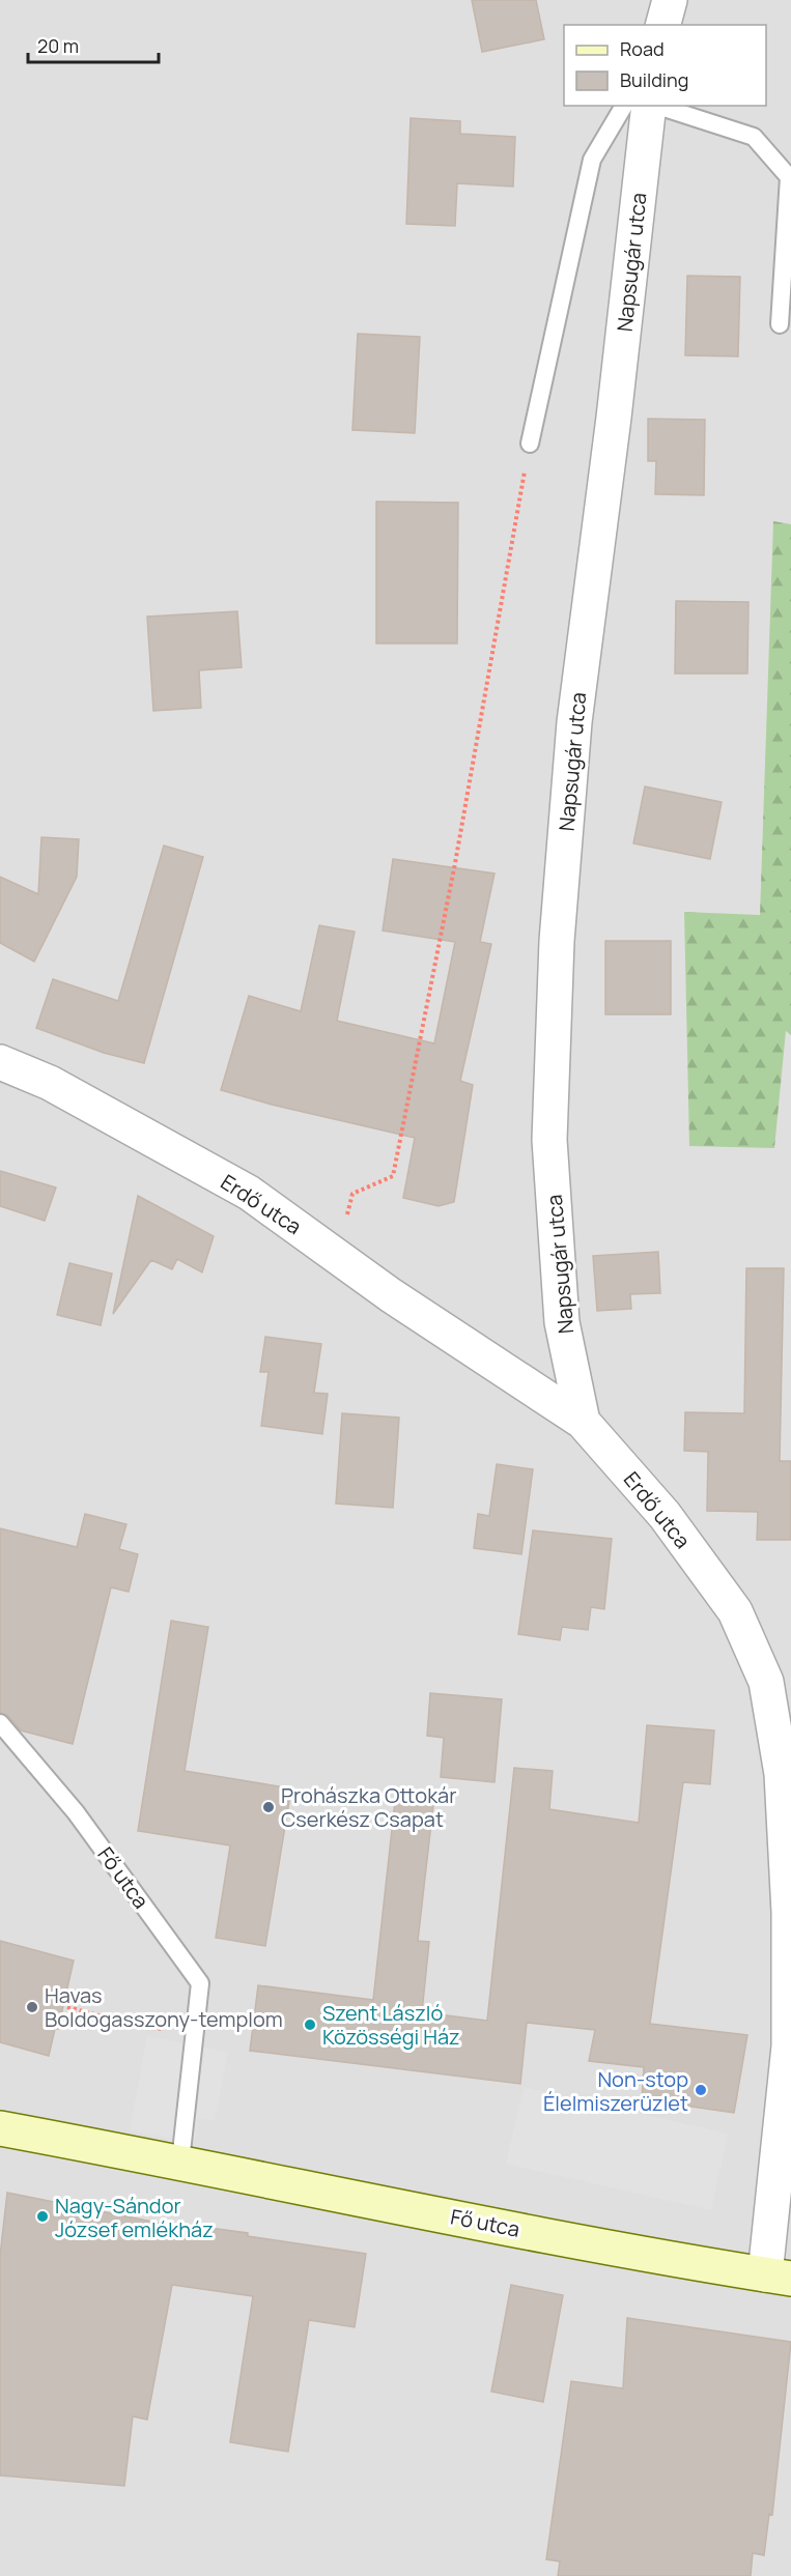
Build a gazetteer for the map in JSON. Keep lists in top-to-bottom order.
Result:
{
  "streets": {
    "main road": ["Fő utca"],
    "street": ["Napsugár utca", "Erdő utca"]
  },
  "crossings": [
    ["Napsugár utca", "Erdő utca"],
    ["Erdő utca", "Fő utca"]
  ],
  "places": [
    "Prohászka Ottokár Cserkész Csapat",
    "Havas Boldogasszony-templom",
    "Szent László Közösségi Ház",
    "Non-stop Élelmiszerüzlet",
    "Nagy-Sándor József emlékház"
  ],
  "legend": ["Road", "Building"],
  "scale_bar": "20 m"
}
